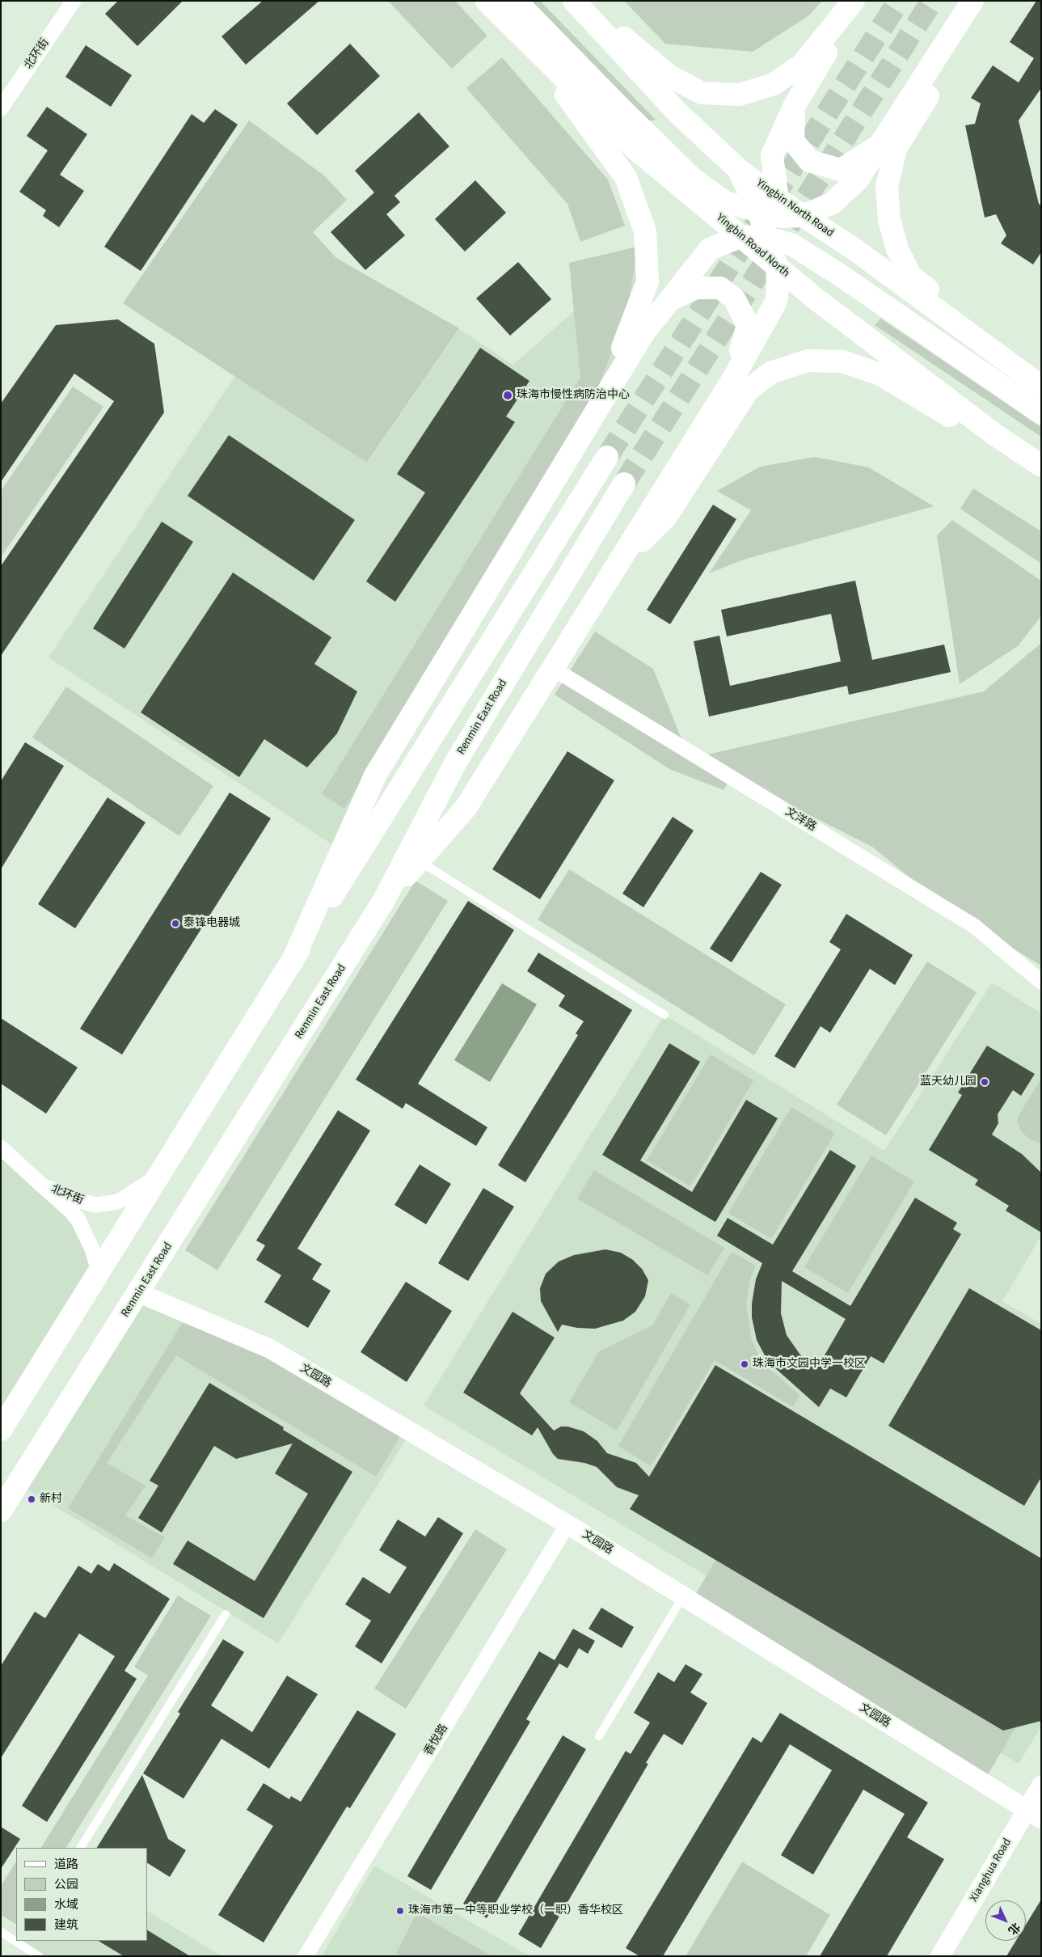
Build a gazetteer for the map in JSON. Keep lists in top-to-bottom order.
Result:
{
  "streets": {
    "main road": ["Yingbin North Road", "Yingbin Road North", "Renmin East Road"],
    "street": [
      "北环街",
      "文洋路",
      "文园路",
      "香悅路",
      "Xianghua Road"
    ]
  },
  "crossings": [
    ["Renmin East Road", "文园路"],
    ["文园路", "香悅路"],
    ["文园路", "Xianghua Road"]
  ],
  "places": [
    "珠海市慢性病防治中心",
    "泰锋电器城",
    "蓝天幼儿园",
    "珠海市文园中学一校区",
    "新村",
    "珠海市第一中等职业学校（一职）香华校区"
  ],
  "legend": [
    "道路",
    "公园",
    "水域",
    "建筑"
  ],
  "north": "bottom right"
}
